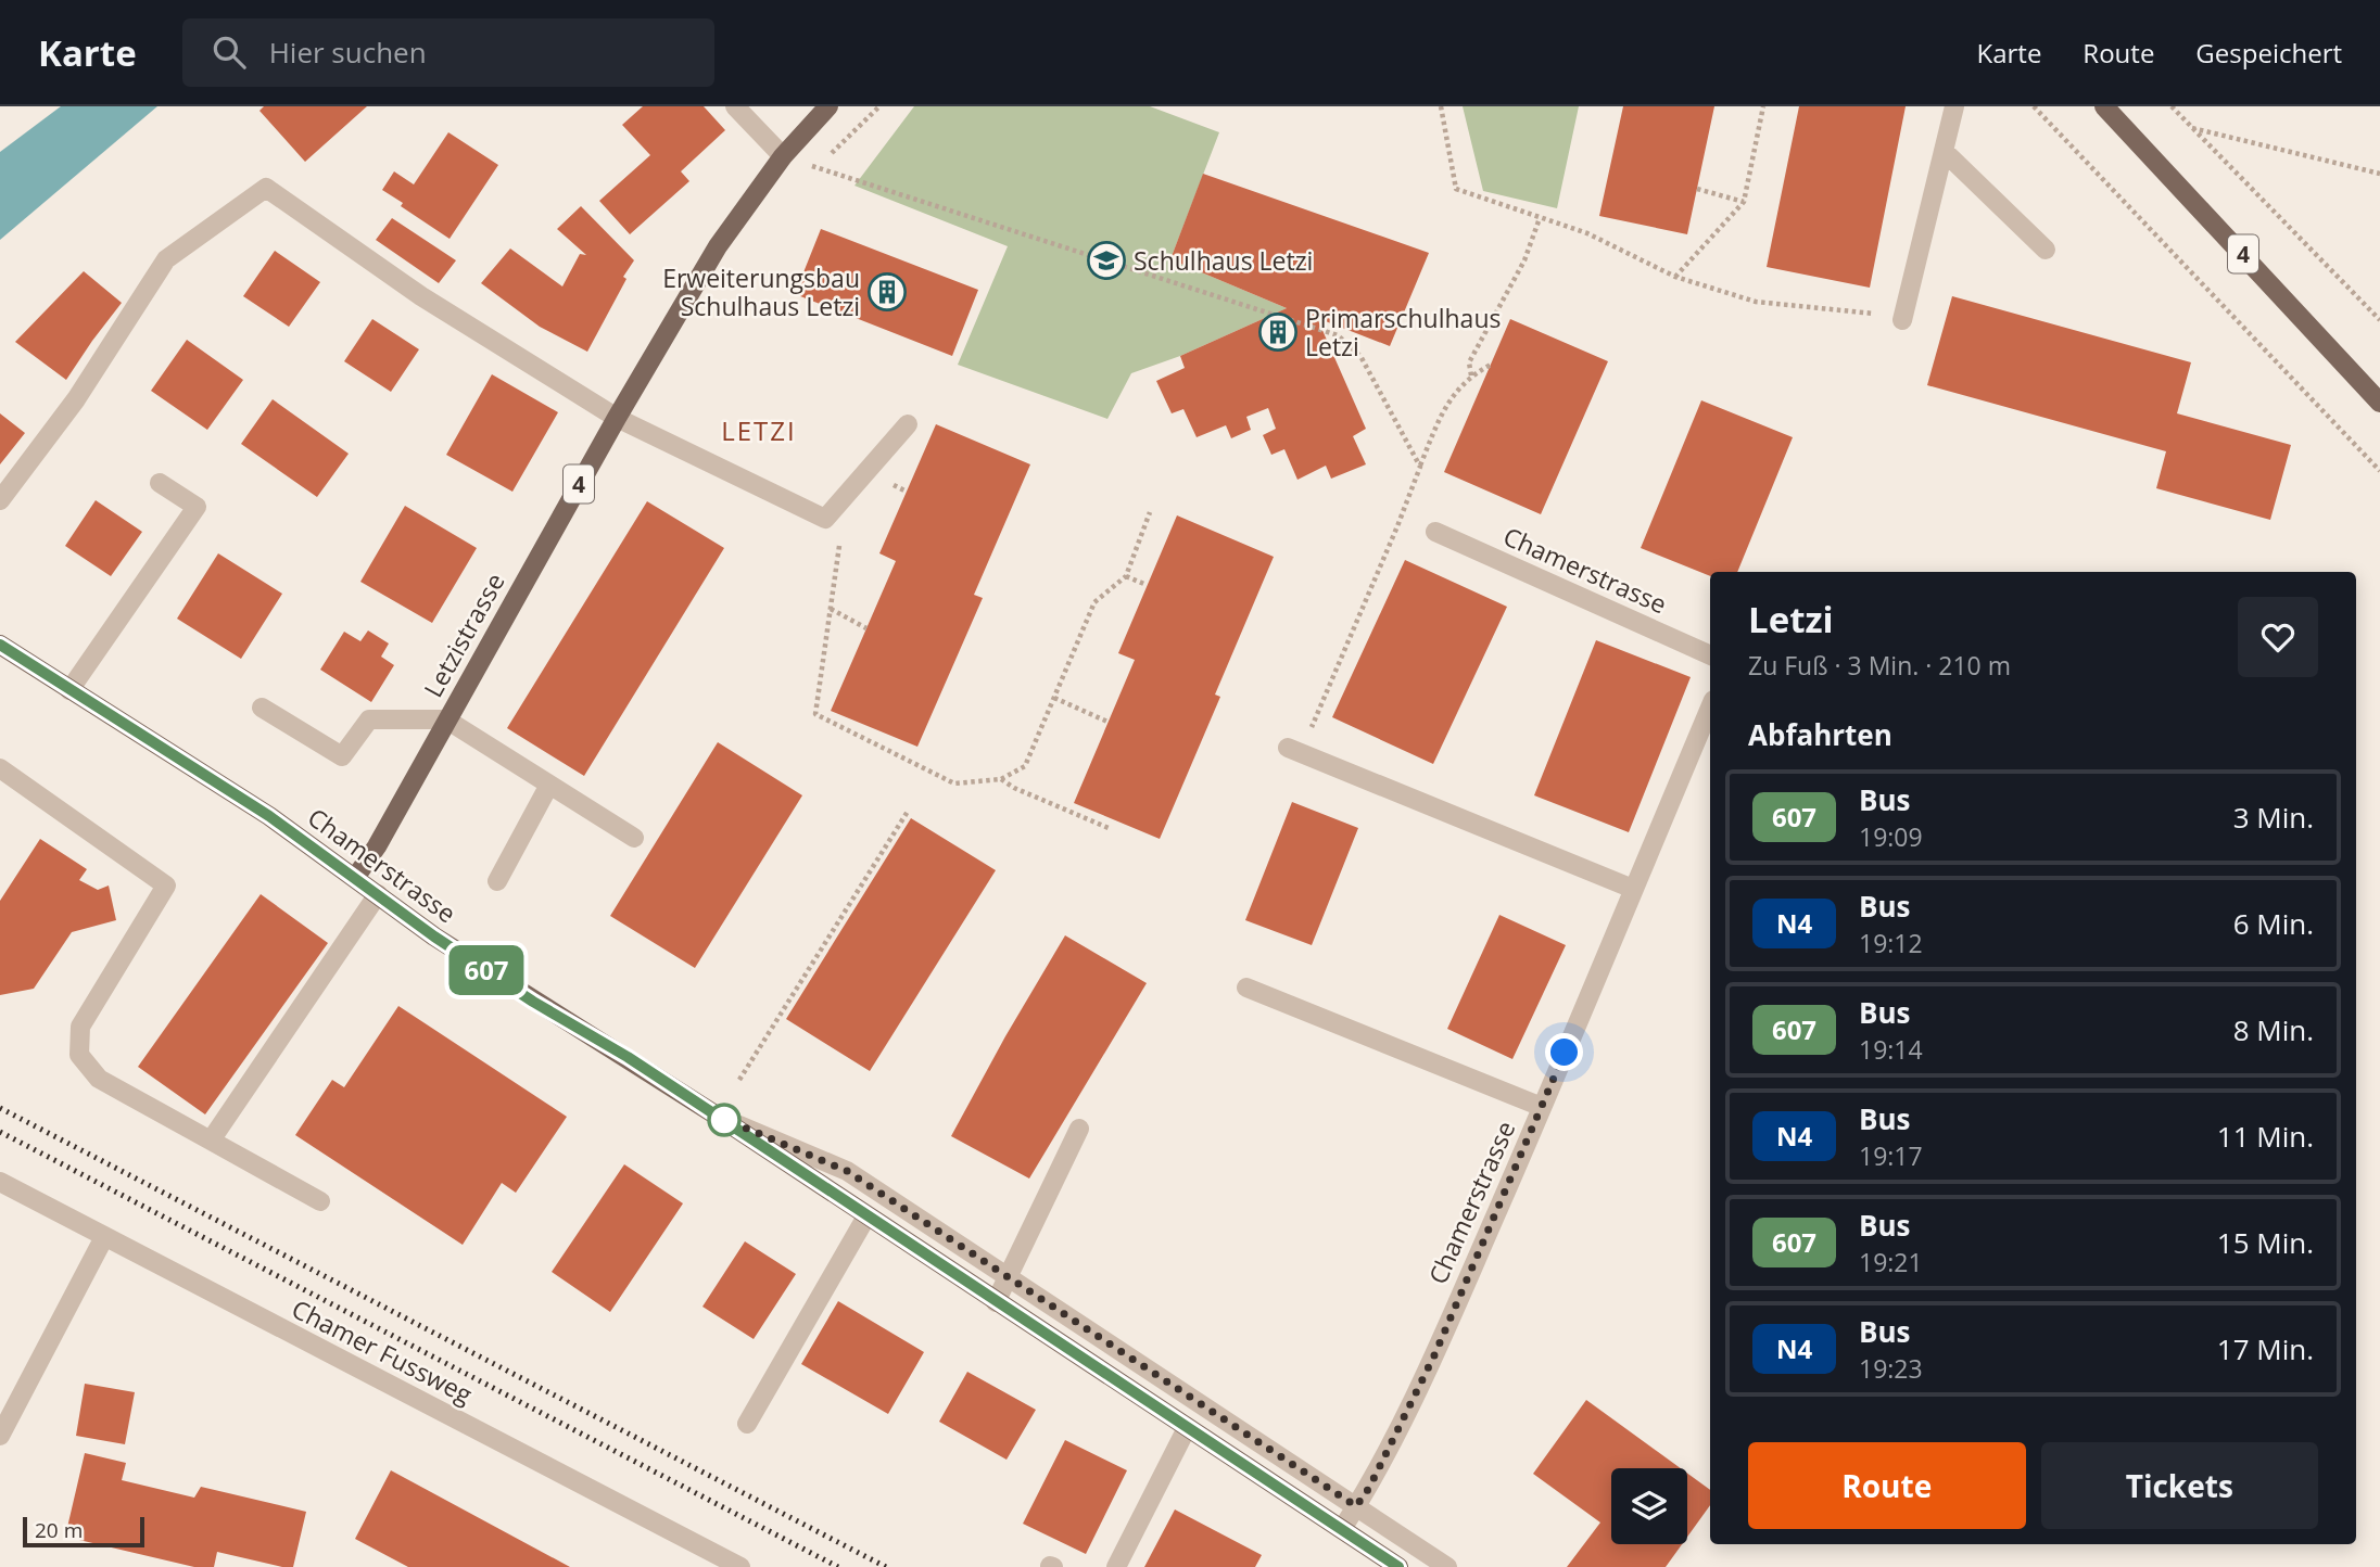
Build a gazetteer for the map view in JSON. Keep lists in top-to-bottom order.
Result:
{
  "streets": {
    "main road": ["4", "Chamerstrasse", "Letzistrasse"],
    "street": ["Chamer Fussweg"]
  },
  "crossings": [
    ["Chamerstrasse", "Letzistrasse"]
  ],
  "districts": ["LETZI"],
  "places": {
    "school or university": ["Schulhaus Letzi"],
    "building": ["Erweiterungsbau Schulhaus Letzi", "Primarschulhaus Letzi"]
  },
  "lines": ["bus line 607"],
  "scale_bar": "20 m",
  "page": {
    "header": "Karte",
    "search": "Hier suchen",
    "nav": ["Karte", "Route", "Gespeichert"],
    "on_map": "607",
    "heading": [
      ["Letzi", "Zu Fuß · 3 Min. · 210 m"],
      "Abfahrten"
    ],
    "list": [
      {
        "mark": "607",
        "name": "Bus",
        "note": "19:09",
        "value": "3 Min."
      },
      {
        "mark": "N4",
        "name": "Bus",
        "note": "19:12",
        "value": "6 Min."
      },
      {
        "mark": "607",
        "name": "Bus",
        "note": "19:14",
        "value": "8 Min."
      },
      {
        "mark": "N4",
        "name": "Bus",
        "note": "19:17",
        "value": "11 Min."
      },
      {
        "mark": "607",
        "name": "Bus",
        "note": "19:21",
        "value": "15 Min."
      },
      {
        "mark": "N4",
        "name": "Bus",
        "note": "19:23",
        "value": "17 Min."
      }
    ],
    "buttons": ["Route", "Tickets"],
    "scale": "20 m"
  }
}
